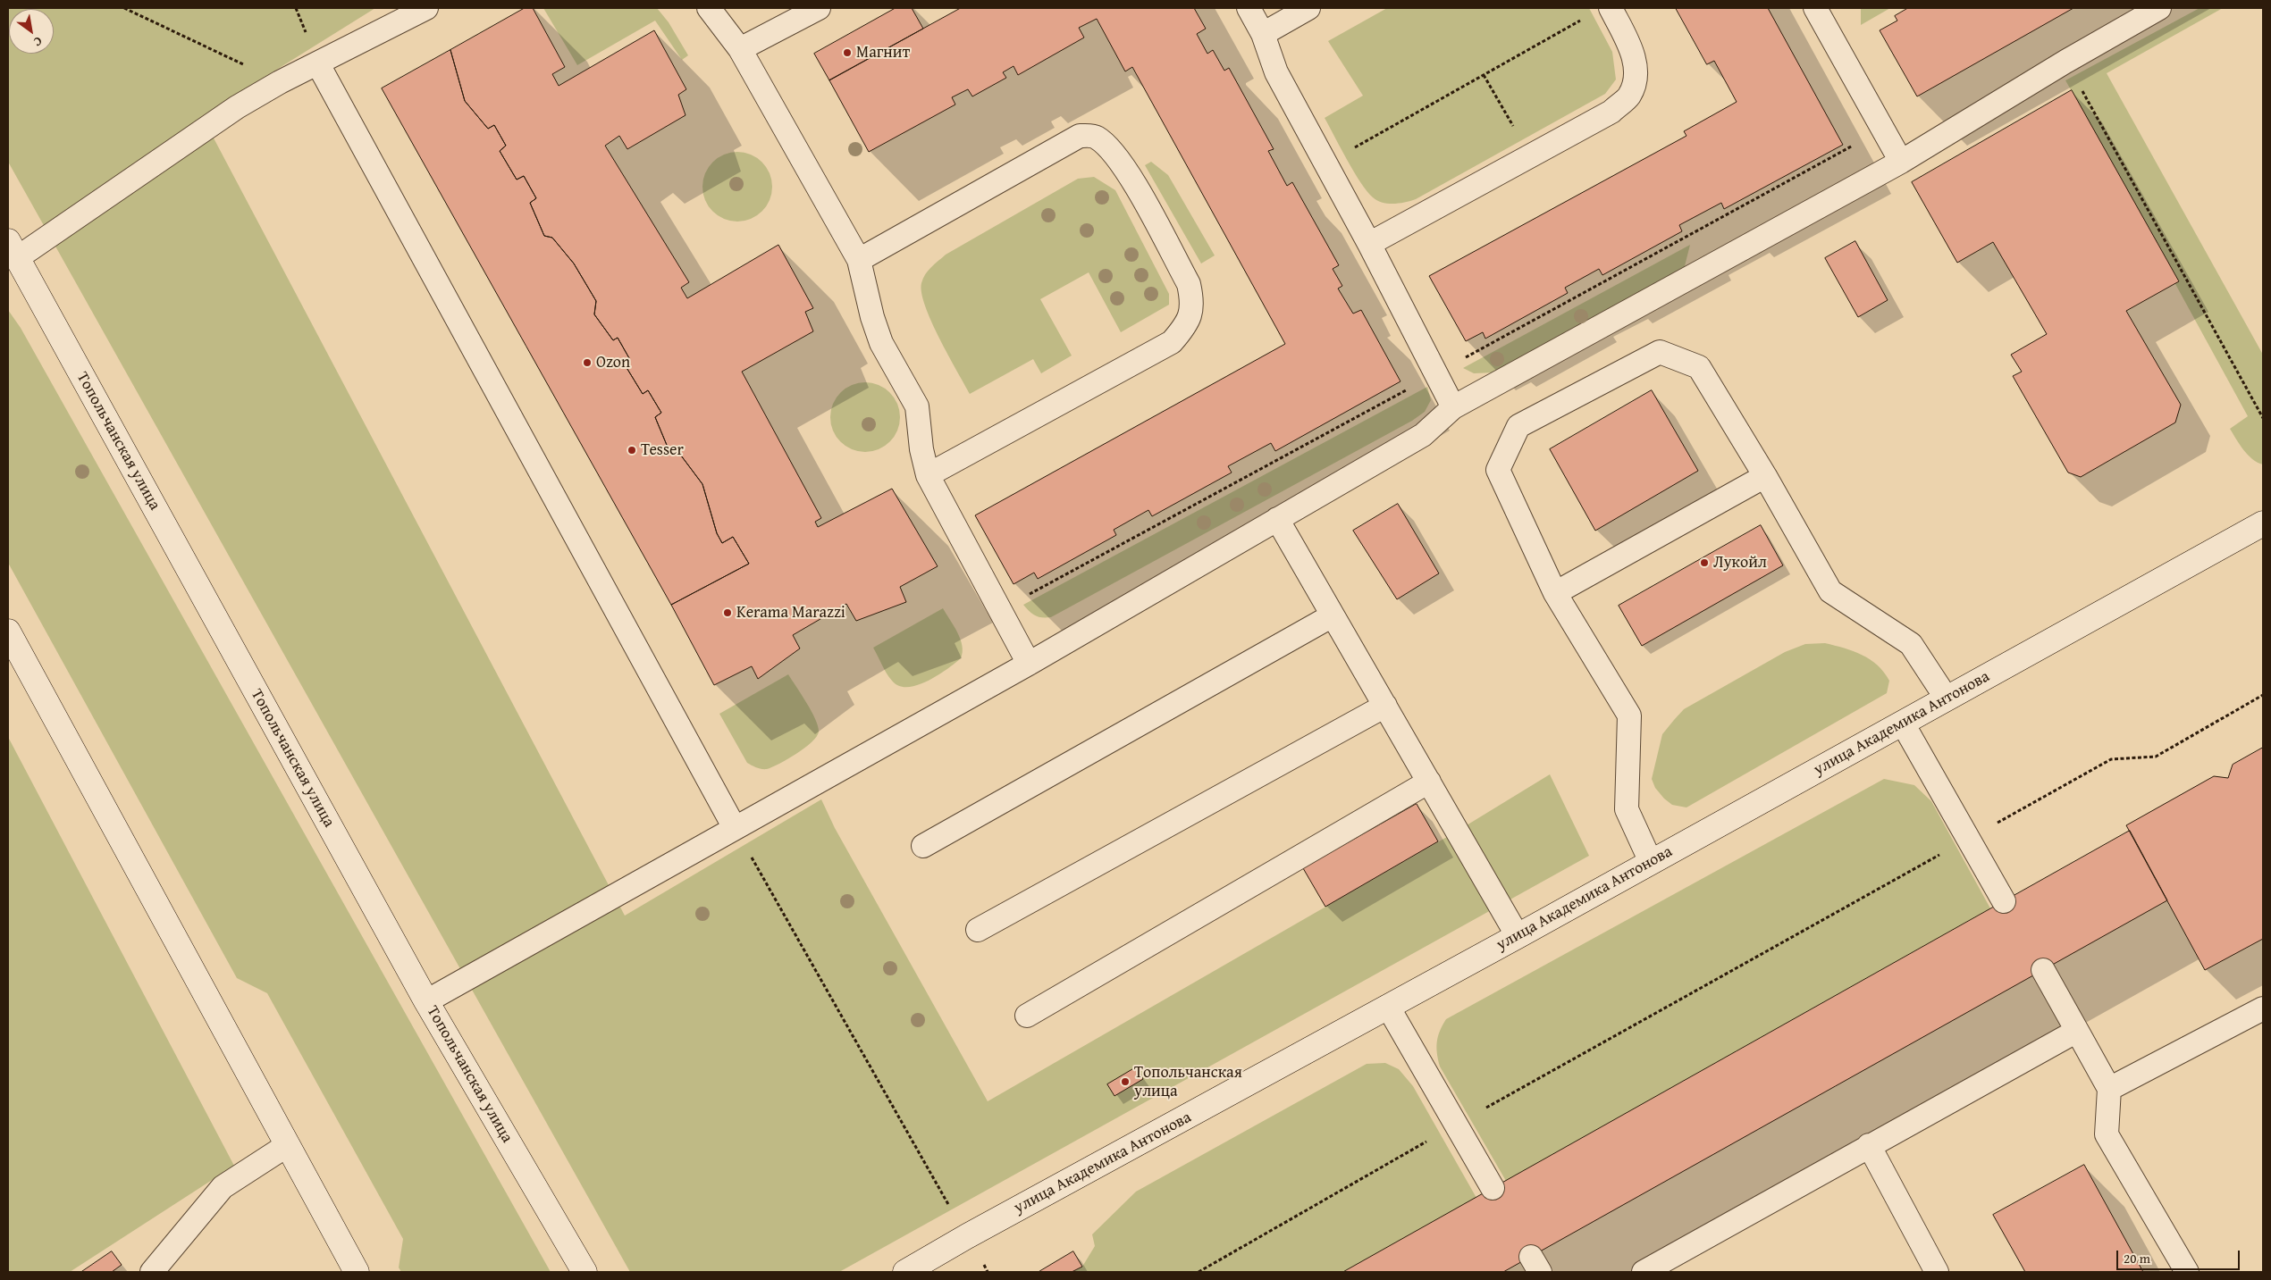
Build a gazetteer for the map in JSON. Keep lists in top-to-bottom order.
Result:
{
  "streets": {
    "main road": ["Топольчанская улица", "улица Академика Антонова"]
  },
  "places": [
    "Магнит",
    "Ozon",
    "Tesser",
    "Лукойл",
    "Kerama Marazzi",
    "Топольчанская улица"
  ],
  "scale_bar": "20 m",
  "north": "bottom right"
}
